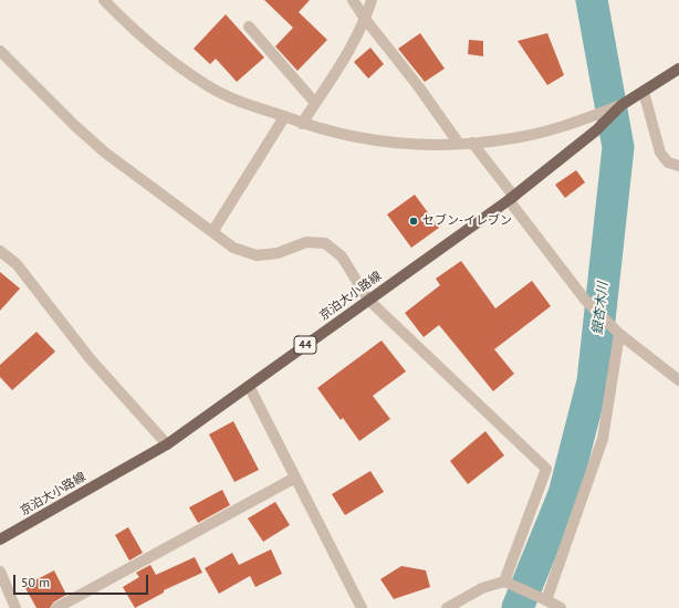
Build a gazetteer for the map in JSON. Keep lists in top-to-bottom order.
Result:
{
  "streets": {
    "main road": ["京泊大小路線", "44"]
  },
  "water": ["銀杏木川"],
  "places": ["セブン-イレブン"],
  "scale_bar": "50 m"
}
